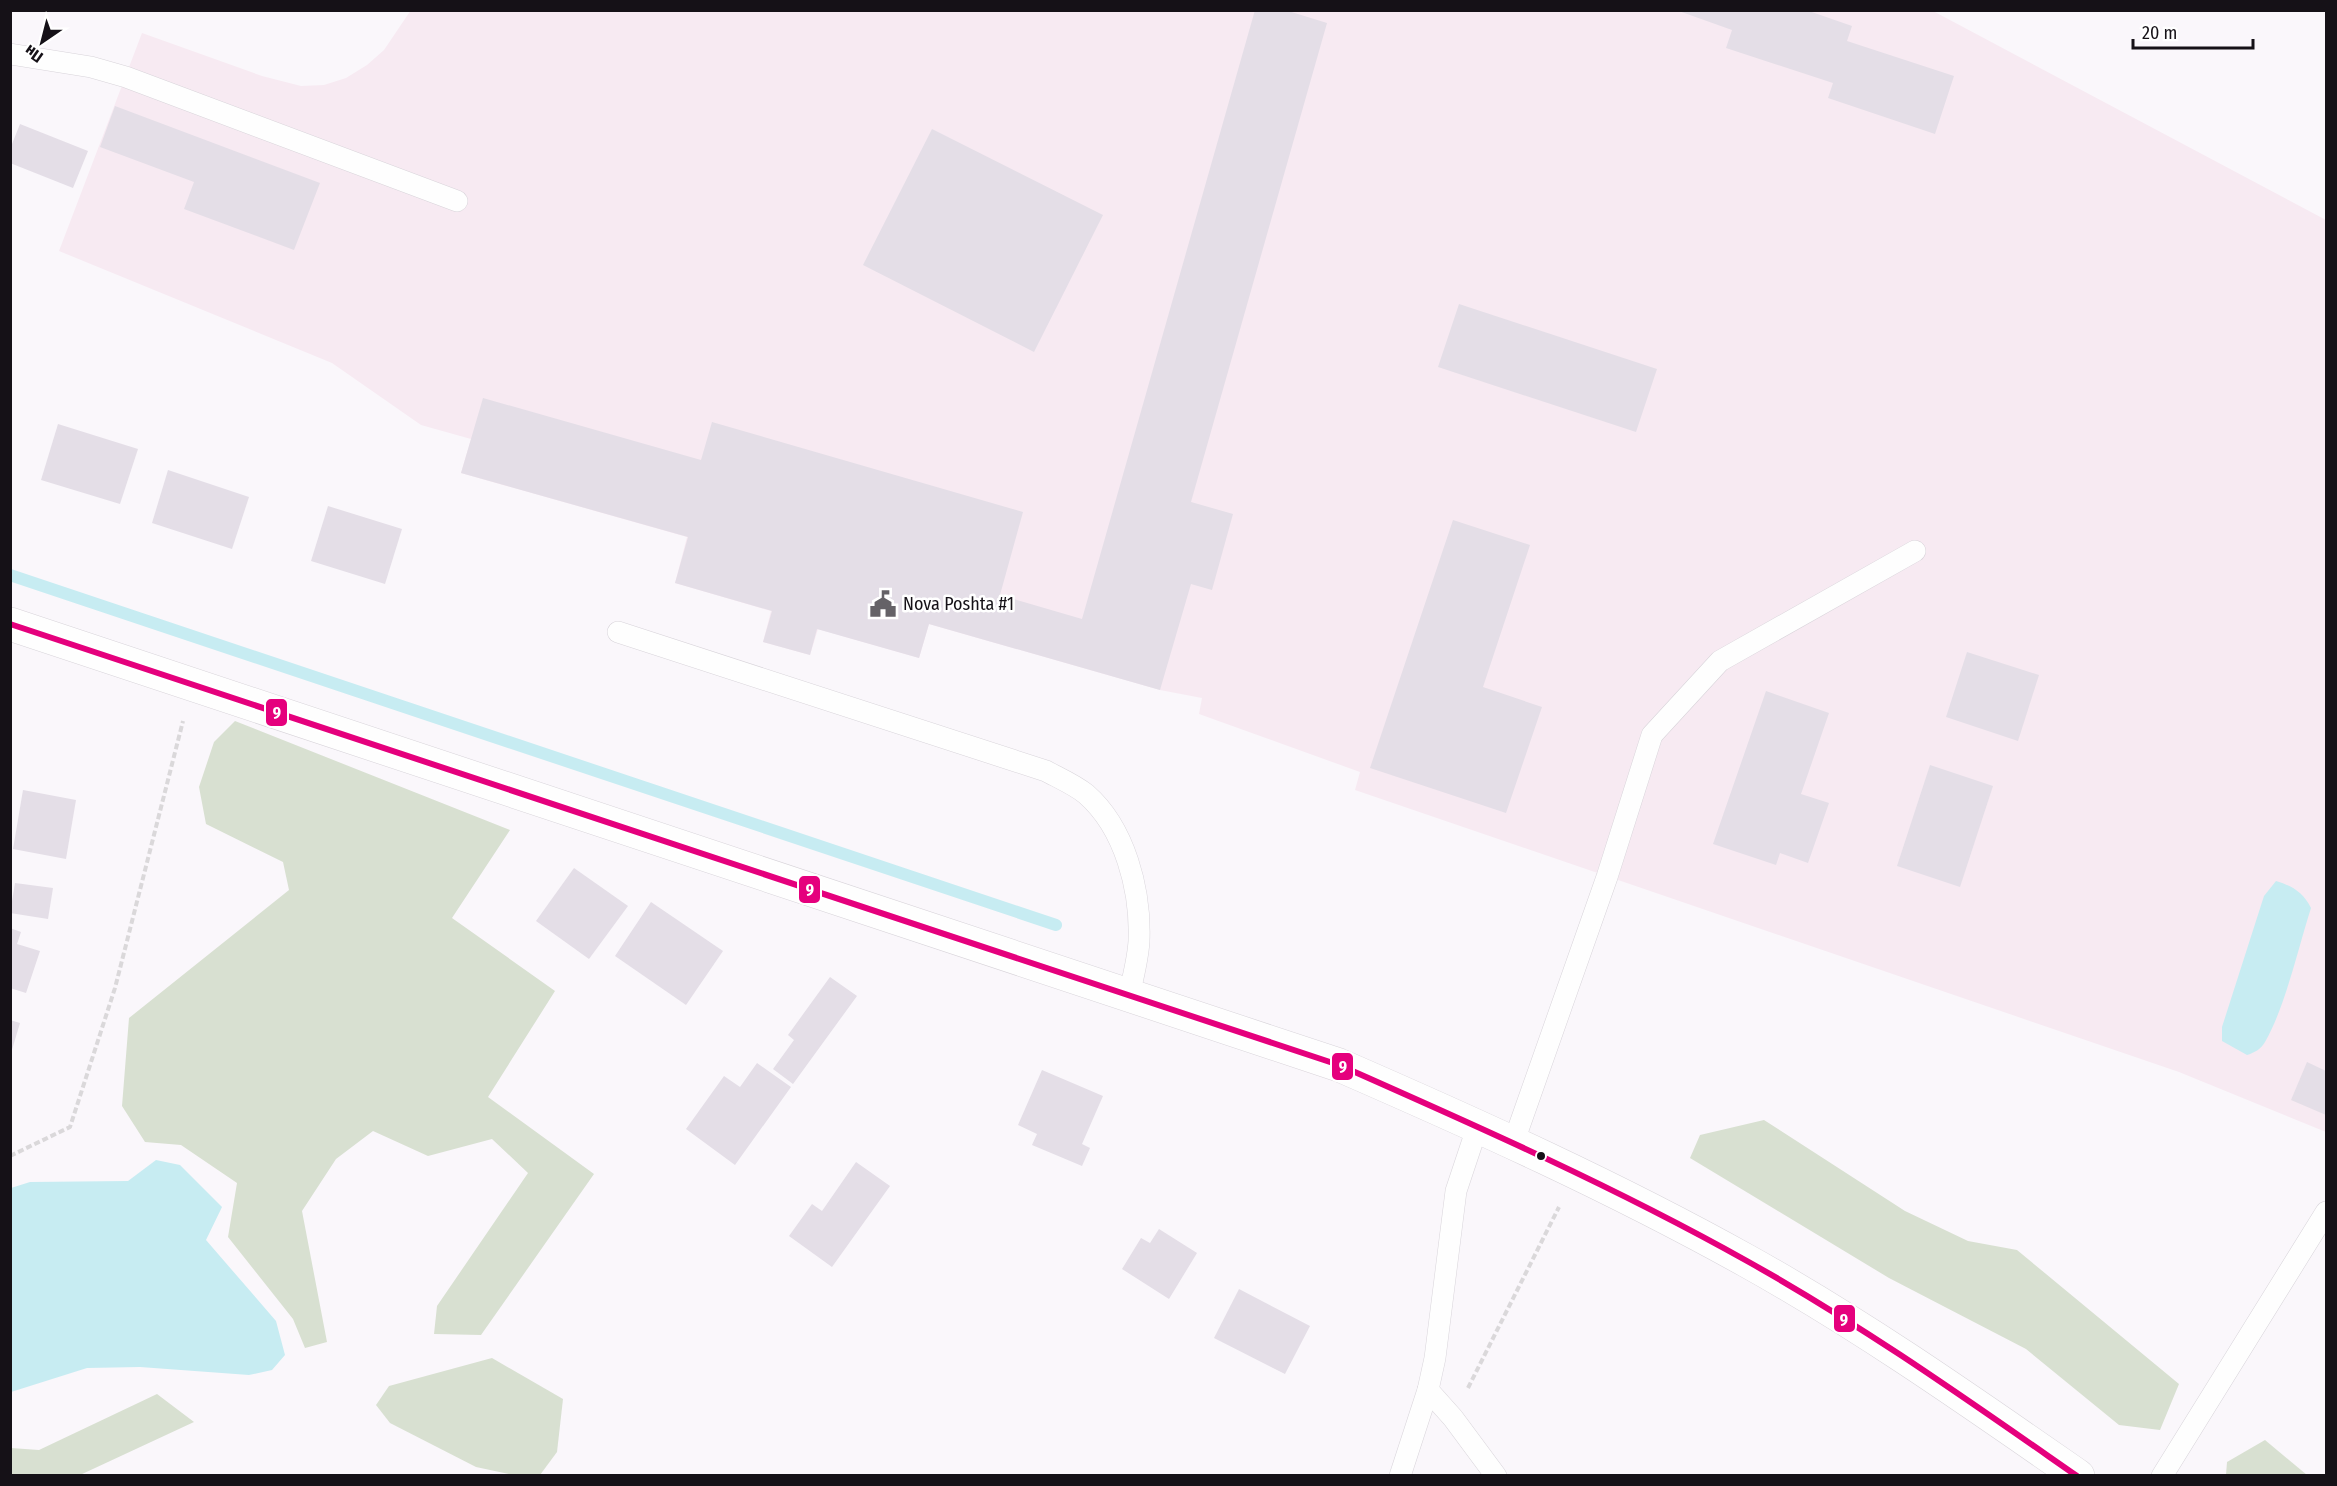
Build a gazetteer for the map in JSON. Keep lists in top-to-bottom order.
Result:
{
  "places": {
    "public building": ["Nova Poshta #1"]
  },
  "lines": ["transit line 9"],
  "scale_bar": "20 m",
  "north": "bottom left"
}
